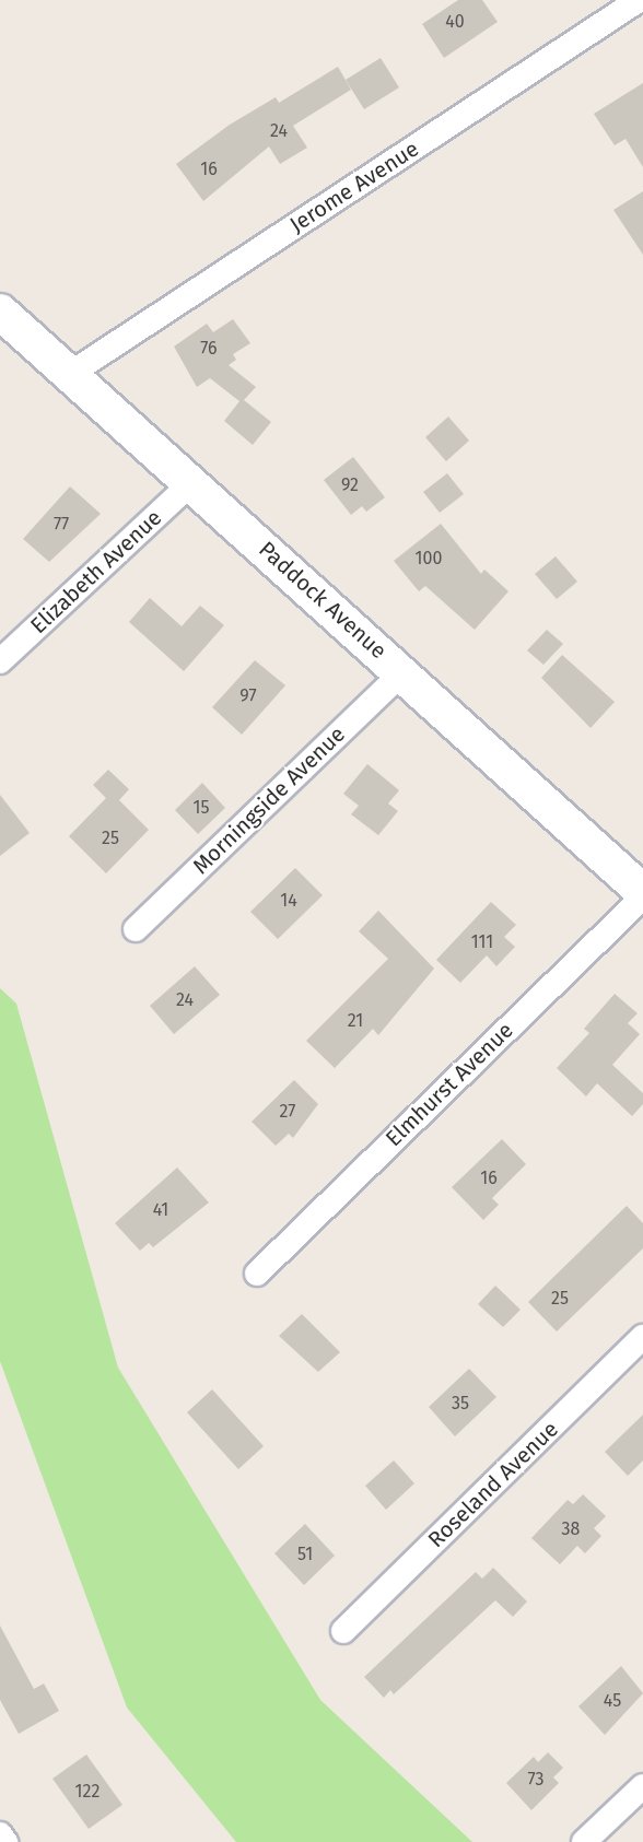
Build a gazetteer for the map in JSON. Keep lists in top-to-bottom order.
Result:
{
  "streets": {
    "main road": ["Paddock Avenue"],
    "street": [
      "Jerome Avenue",
      "Elizabeth Avenue",
      "Morningside Avenue",
      "Elmhurst Avenue",
      "Roseland Avenue"
    ]
  },
  "crossings": [
    ["Jerome Avenue", "Paddock Avenue"],
    ["Elizabeth Avenue", "Paddock Avenue"],
    ["Paddock Avenue", "Morningside Avenue"]
  ],
  "house_numbers": [
    "40",
    "24",
    "16",
    "76",
    "92",
    "77",
    "100",
    "97",
    "15",
    "25",
    "14",
    "111",
    "24",
    "21",
    "27",
    "16",
    "41",
    "25",
    "35",
    "38",
    "51",
    "45",
    "73",
    "122"
  ]
}
